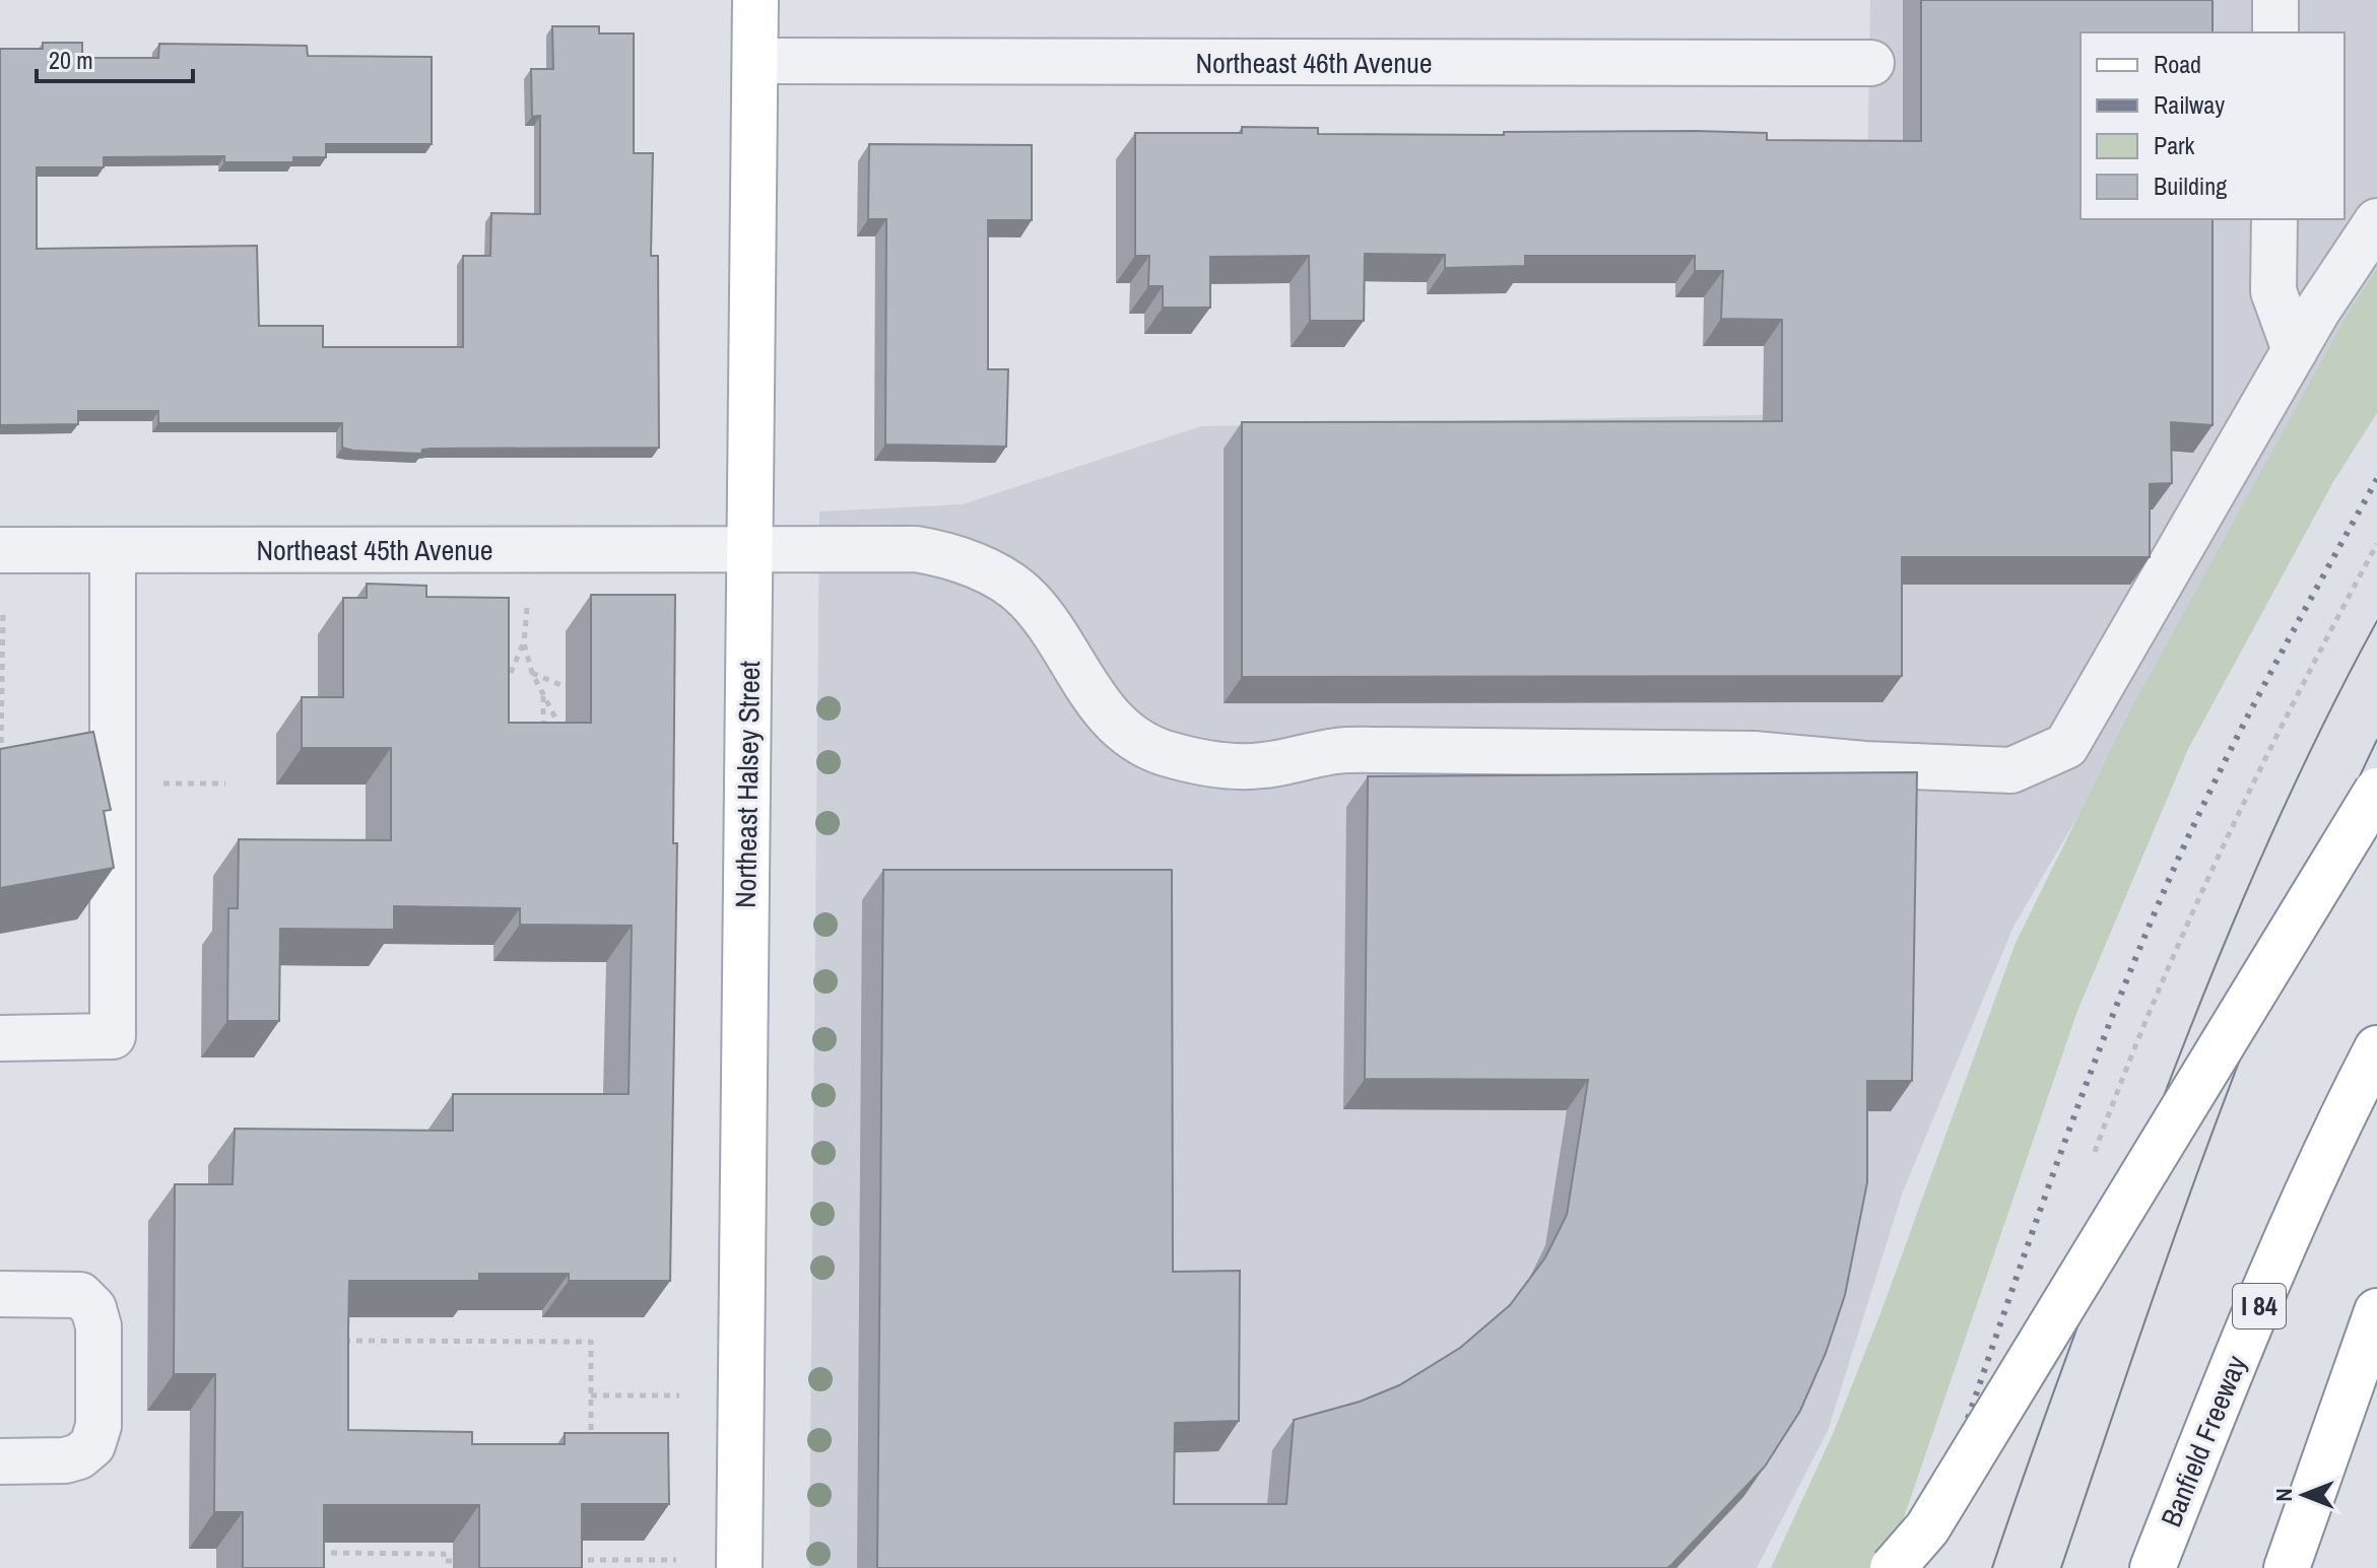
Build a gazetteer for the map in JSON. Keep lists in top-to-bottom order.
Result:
{
  "streets": {
    "main road": ["Northeast Halsey Street", "I 84", "Banfield Freeway"],
    "street": ["Northeast 46th Avenue", "Northeast 45th Avenue"]
  },
  "crossings": [
    ["Northeast 46th Avenue", "Northeast Halsey Street"],
    ["Northeast 45th Avenue", "Northeast Halsey Street"]
  ],
  "legend": [
    "Road",
    "Railway",
    "Park",
    "Building"
  ],
  "scale_bar": "20 m",
  "north": "left"
}
